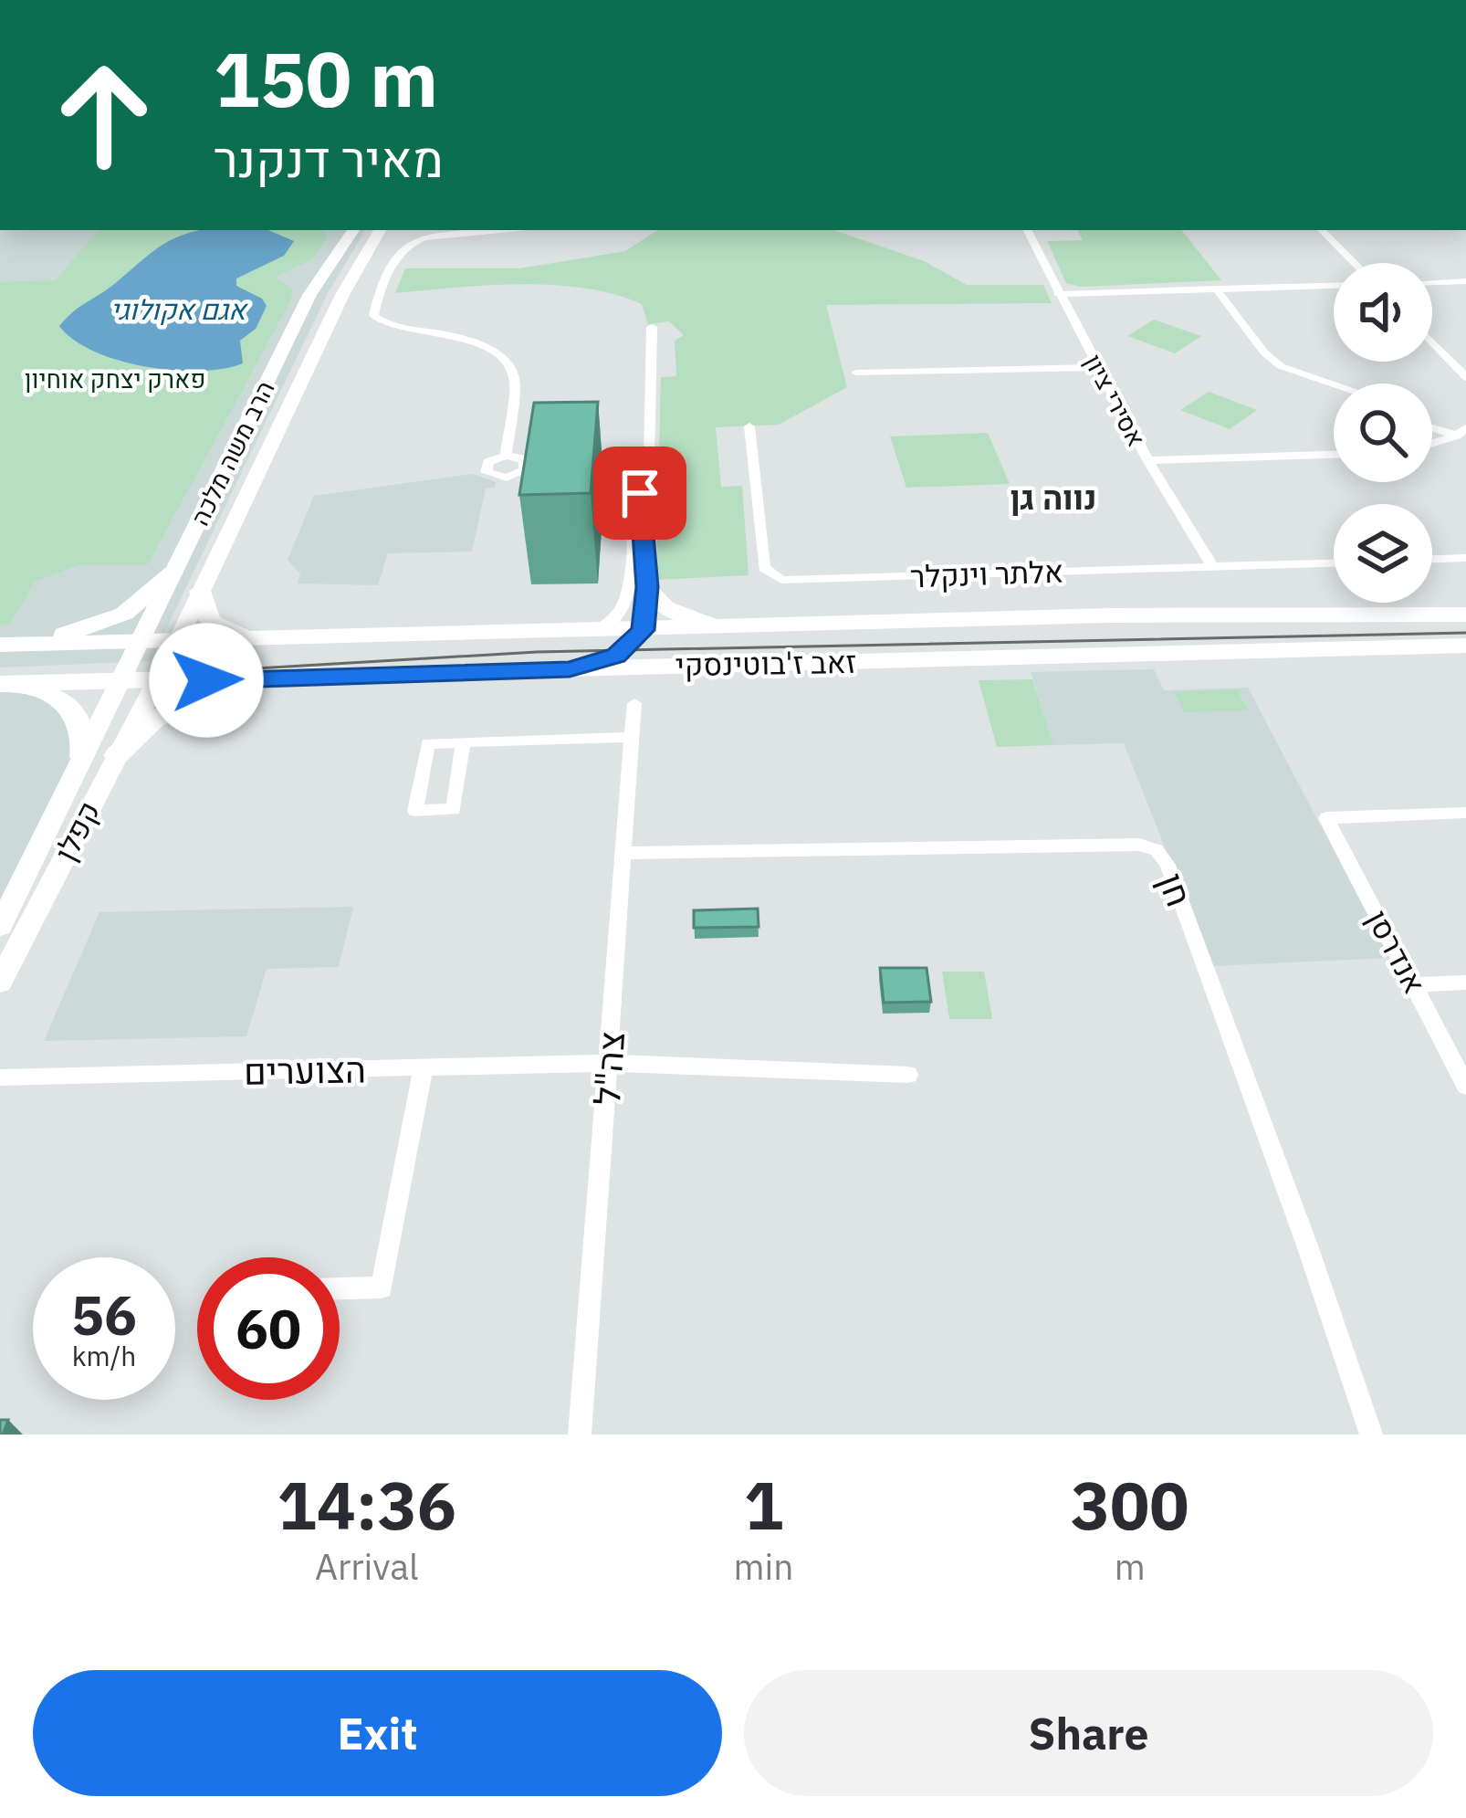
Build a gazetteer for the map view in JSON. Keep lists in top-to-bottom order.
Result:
{
  "streets": {
    "main road": ["זאב ז'בוטינסקי"],
    "street": [
      "אסירי ציון",
      "הרב משה מלכה",
      "אלתר וינקלר",
      "קפלן",
      "חן",
      "אנדרסן",
      "צה\"ל",
      "הצוערים"
    ]
  },
  "crossings": [
    ["אסירי ציון", "אלתר וינקלר"],
    ["הרב משה מלכה", "זאב ז'בוטינסקי"],
    ["הרב משה מלכה", "קפלן"],
    ["זאב ז'בוטינסקי", "קפלן"],
    ["חן", "צה\"ל"],
    ["צה\"ל", "הצוערים"]
  ],
  "districts": ["נווה גן"],
  "water": ["אגם אקולוגי"],
  "parks": ["פארק יצחק אוחיון"],
  "page": {
    "turn": ["150 m", "מאיר דנקנר"],
    "speed": "56 km/h",
    "limit": "60",
    "eta": [
      "14:36",
      "Arrival",
      "1",
      "min",
      "300",
      "m"
    ],
    "buttons": ["Exit", "Share"]
  }
}
